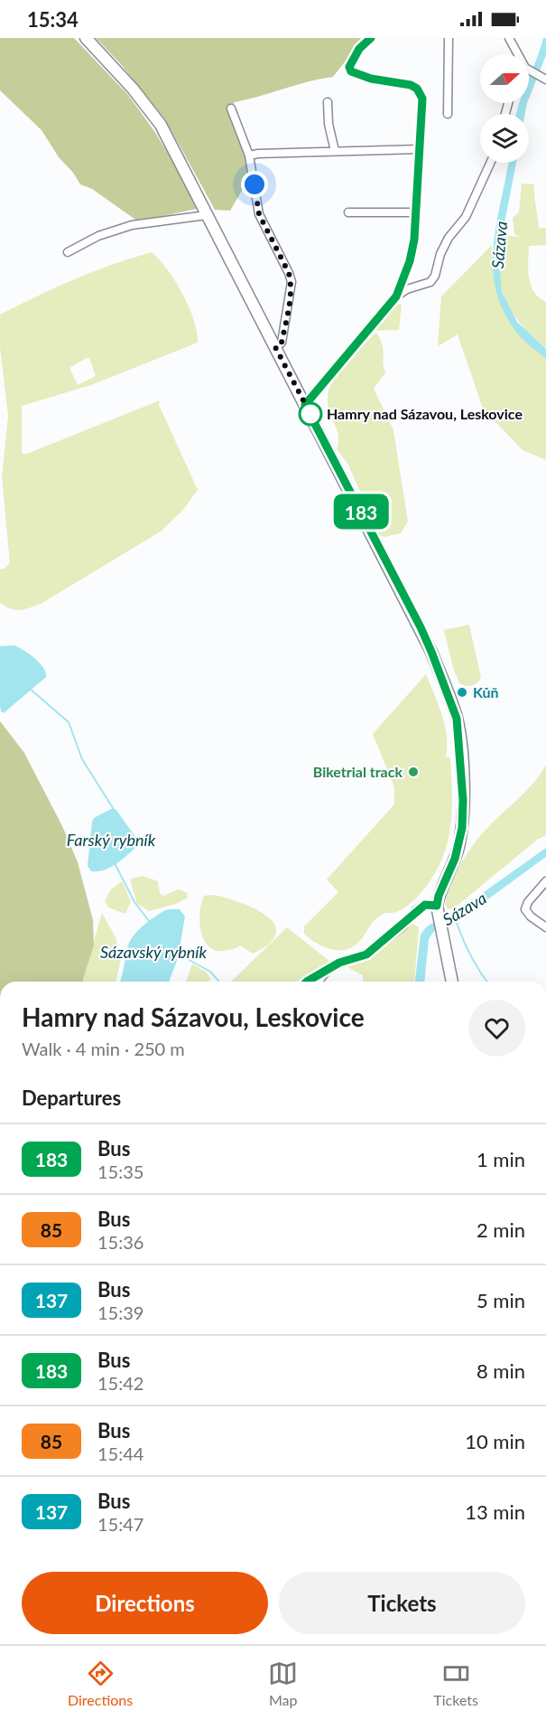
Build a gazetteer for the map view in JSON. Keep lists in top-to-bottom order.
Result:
{
  "water": ["Sázava", "Farský rybník", "Sázavský rybník"],
  "places": ["Hamry nad Sázavou, Leskovice", "Kůň", "Biketrial track"],
  "lines": ["bus line 183"],
  "north": "right",
  "page": {
    "status": "15:34",
    "on_map": "183",
    "heading": [
      ["Hamry nad Sázavou, Leskovice", "Walk · 4 min · 250 m"],
      "Departures"
    ],
    "list": [
      {
        "mark": "183",
        "name": "Bus",
        "note": "15:35",
        "value": "1 min"
      },
      {
        "mark": "85",
        "name": "Bus",
        "note": "15:36",
        "value": "2 min"
      },
      {
        "mark": "137",
        "name": "Bus",
        "note": "15:39",
        "value": "5 min"
      },
      {
        "mark": "183",
        "name": "Bus",
        "note": "15:42",
        "value": "8 min"
      },
      {
        "mark": "85",
        "name": "Bus",
        "note": "15:44",
        "value": "10 min"
      },
      {
        "mark": "137",
        "name": "Bus",
        "note": "15:47",
        "value": "13 min"
      }
    ],
    "buttons": ["Directions", "Tickets"],
    "tabs": ["Directions", "Map", "Tickets"]
  }
}
